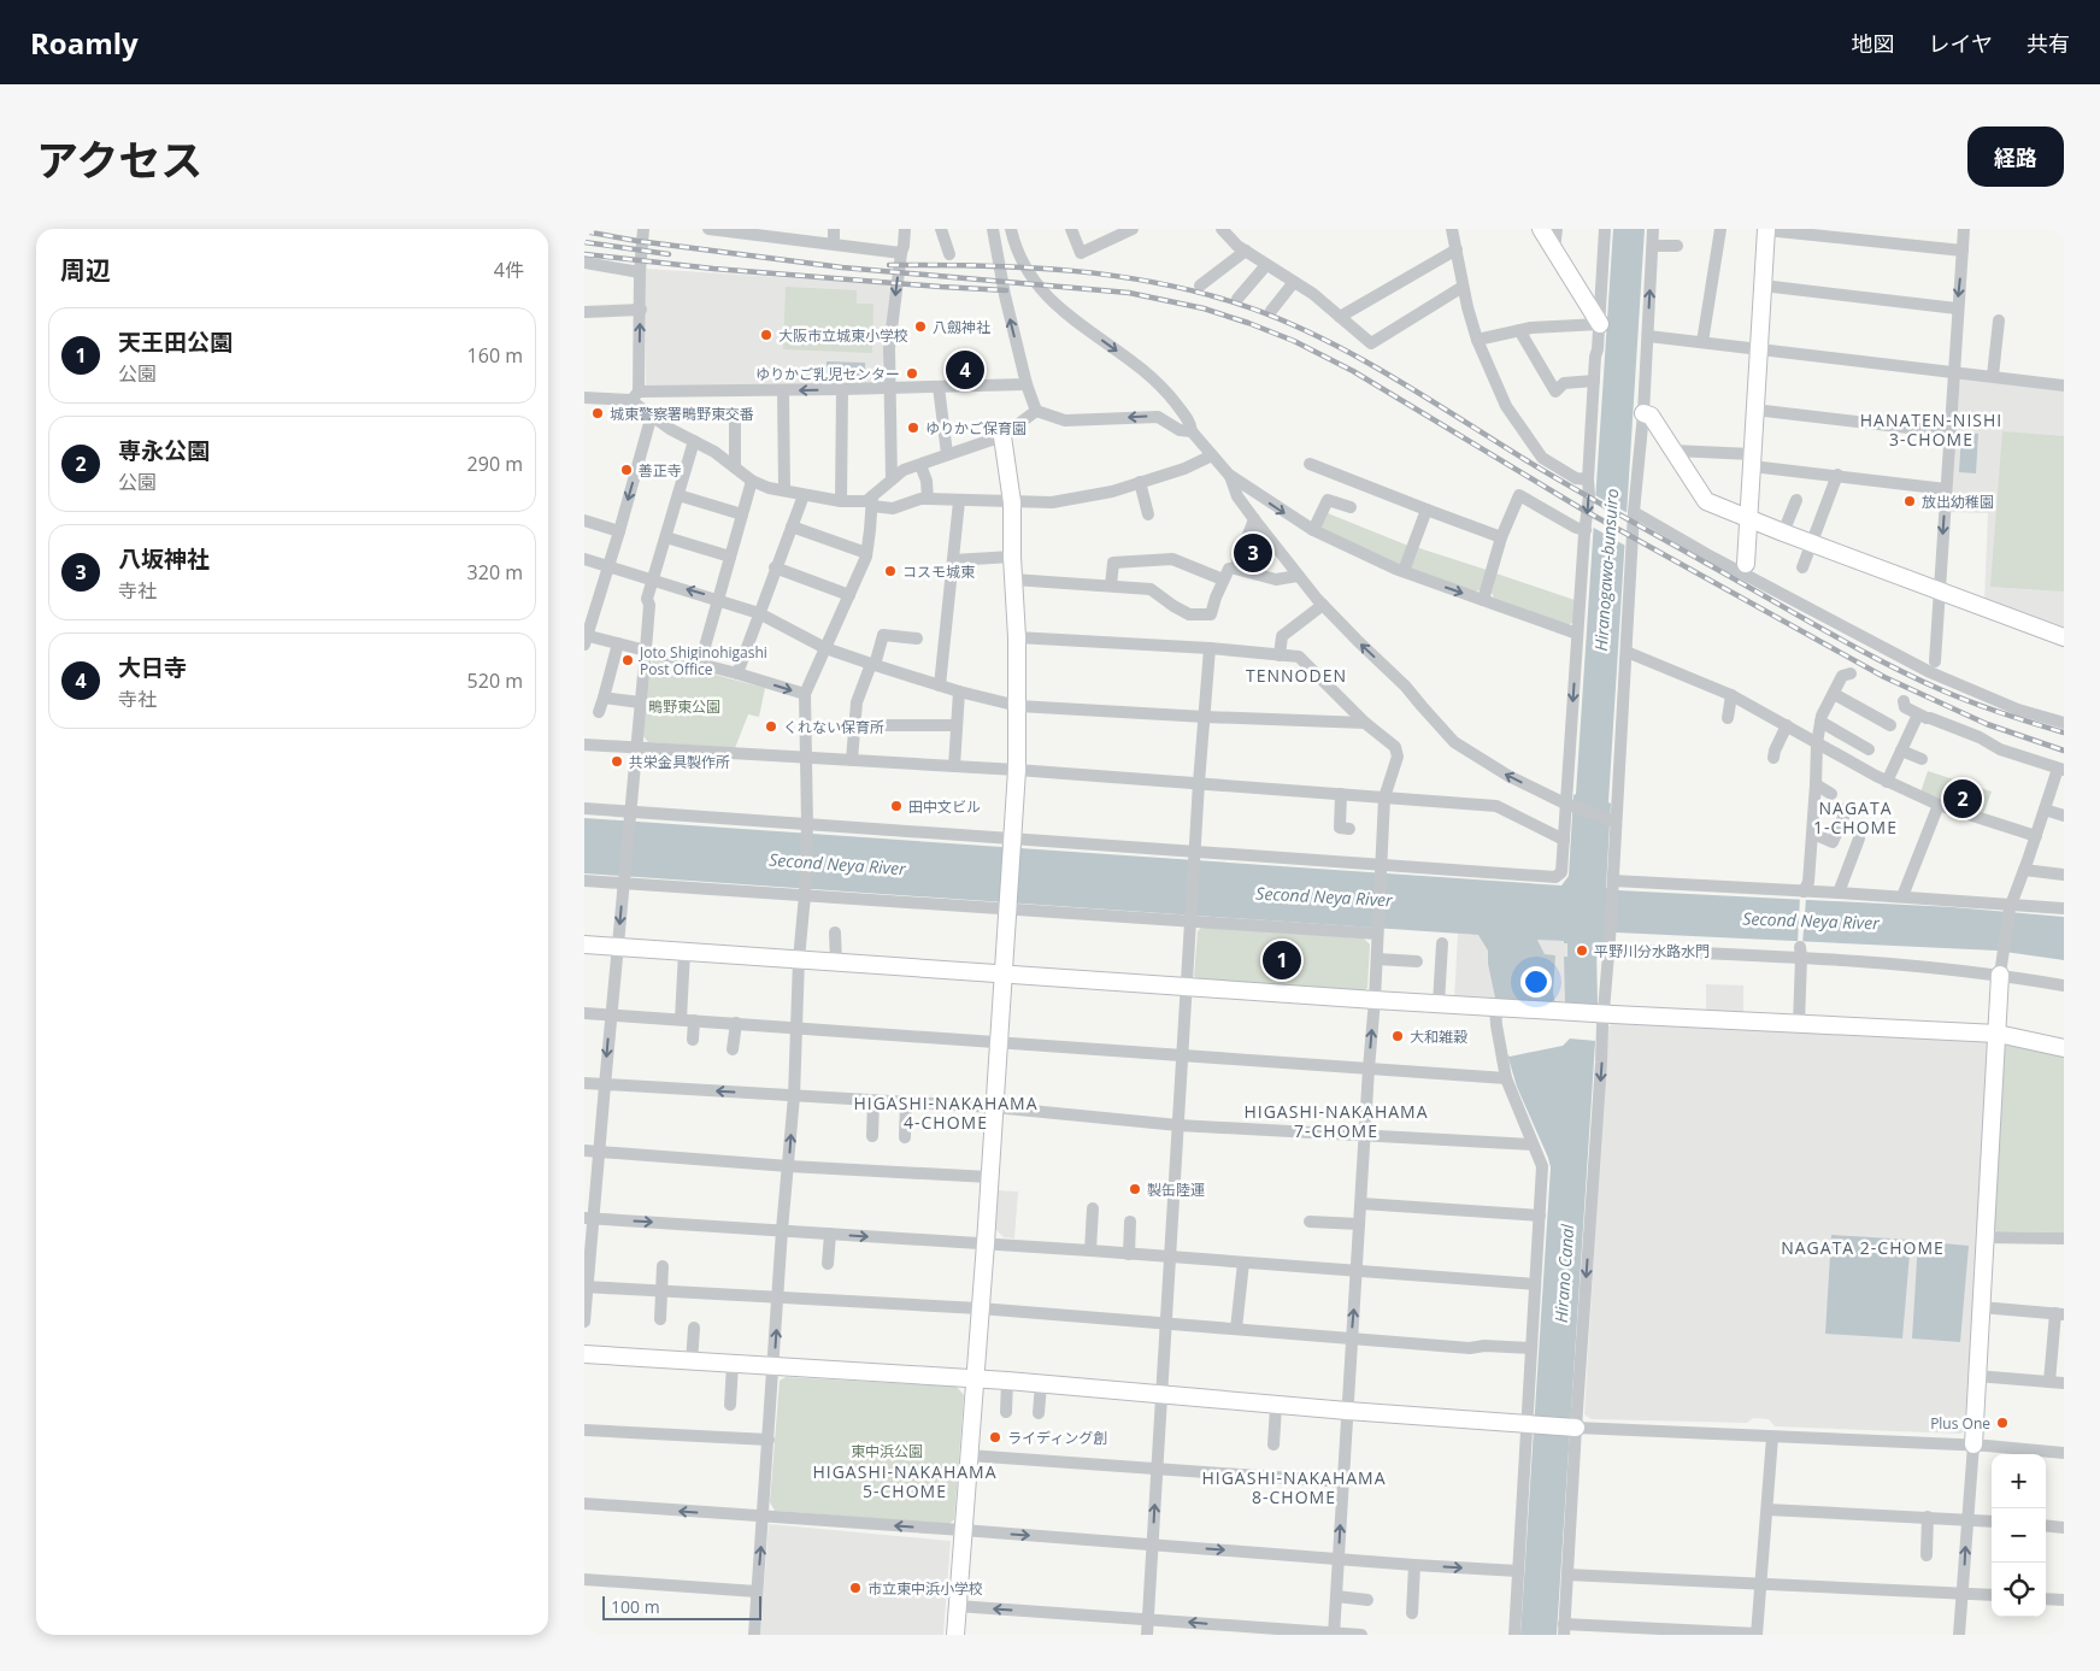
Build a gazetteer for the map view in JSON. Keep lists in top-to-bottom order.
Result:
{
  "districts": [
    "HANATEN-NISHI 3-CHOME",
    "TENNODEN",
    "NAGATA 1-CHOME",
    "HIGASHI-NAKAHAMA 4-CHOME",
    "HIGASHI-NAKAHAMA 7-CHOME",
    "NAGATA 2-CHOME",
    "HIGASHI-NAKAHAMA 5-CHOME",
    "HIGASHI-NAKAHAMA 8-CHOME"
  ],
  "water": ["Hiranogawa-bunsuiro", "Second Neya River", "Hirano Canal"],
  "parks": ["鴫野東公園", "東中浜公園"],
  "places": [
    "八劔神社",
    "大阪市立城東小学校",
    "ゆりかご乳児センター",
    "城東警察署鴫野東交番",
    "ゆりかご保育園",
    "善正寺",
    "放出幼稚園",
    "コスモ城東",
    "Joto Shiginohigashi Post Office",
    "くれない保育所",
    "共栄金具製作所",
    "田中文ビル",
    "平野川分水路水門",
    "大和雑穀",
    "製缶陸運",
    "Plus One",
    "ライディング創",
    "市立東中浜小学校"
  ],
  "scale_bar": "100 m",
  "page": {
    "header": "Roamly",
    "nav": ["地図", "レイヤ", "共有"],
    "title": "アクセス",
    "buttons": "経路",
    "heading": ["周辺", "4件"],
    "list": [
      {
        "mark": "1",
        "name": "天王田公園",
        "note": "公園",
        "value": "160 m"
      },
      {
        "mark": "2",
        "name": "専永公園",
        "note": "公園",
        "value": "290 m"
      },
      {
        "mark": "3",
        "name": "八坂神社",
        "note": "寺社",
        "value": "320 m"
      },
      {
        "mark": "4",
        "name": "大日寺",
        "note": "寺社",
        "value": "520 m"
      }
    ],
    "pins": [
      "4",
      "3",
      "2",
      "1"
    ],
    "map_buttons": ["+", "−"],
    "scale": "100 m"
  }
}
